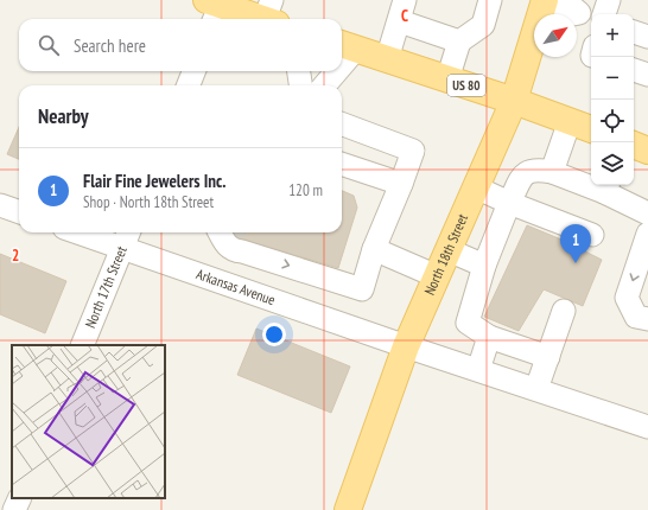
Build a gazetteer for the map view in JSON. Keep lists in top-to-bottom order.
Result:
{
  "streets": {
    "main road": ["US 80", "North 18th Street"],
    "street": ["North 17th Street", "Arkansas Avenue"]
  },
  "crossings": [
    ["US 80", "North 18th Street"],
    ["North 18th Street", "Arkansas Avenue"],
    ["North 17th Street", "Arkansas Avenue"]
  ],
  "north": "top right",
  "page": {
    "map_buttons": ["+", "−"],
    "search": "Search here",
    "heading": "Nearby",
    "list": [
      {
        "mark": "1",
        "name": "Flair Fine Jewelers Inc.",
        "note": "Shop · North 18th Street",
        "value": "120 m"
      }
    ],
    "pins": "1"
  },
  "grid": {
    "columns": ["C"],
    "rows": ["2"]
  }
}
